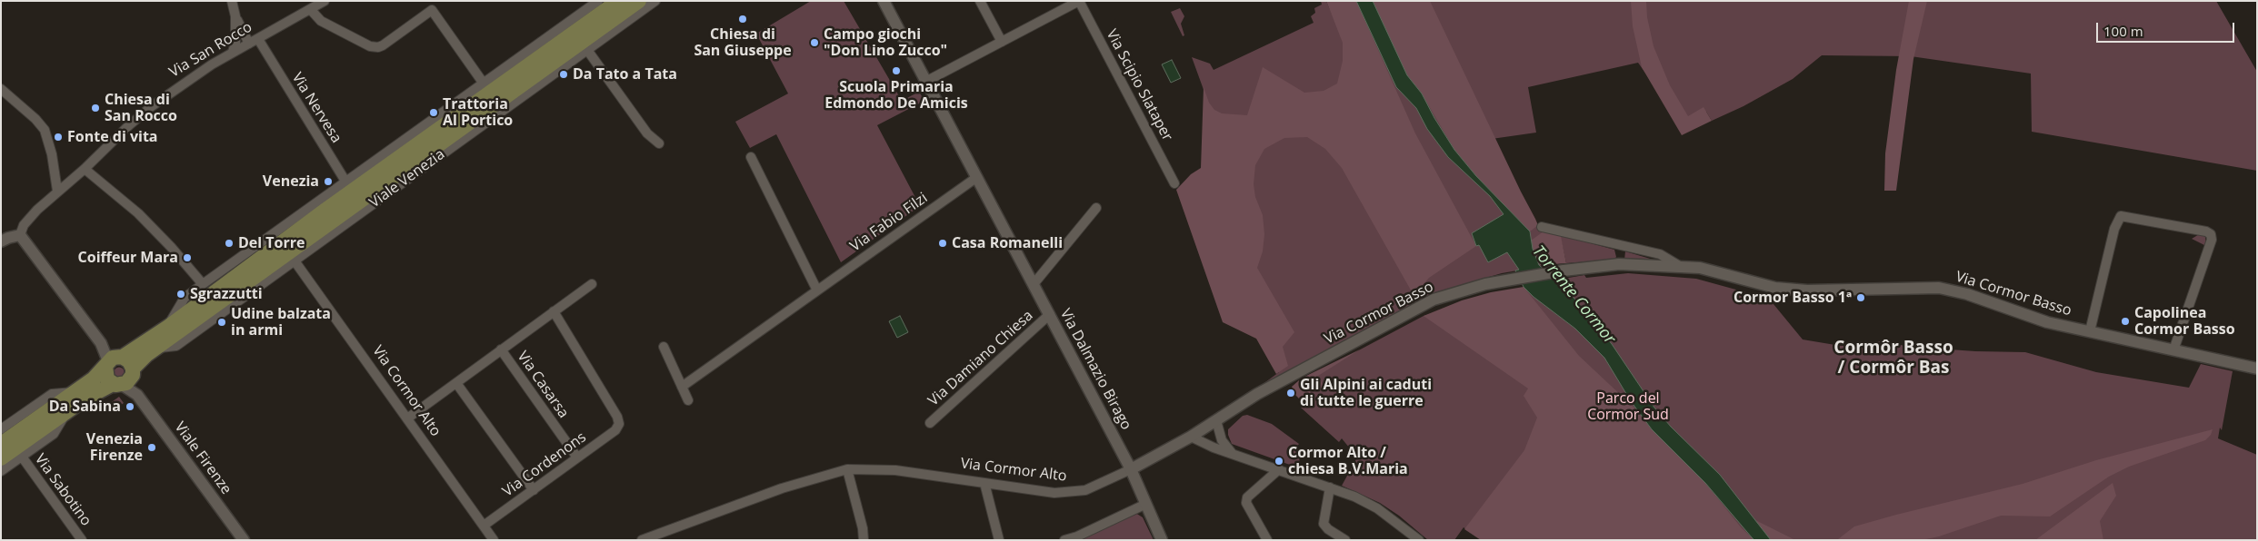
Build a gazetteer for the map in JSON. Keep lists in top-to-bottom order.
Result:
{
  "streets": {
    "main road": ["Viale Venezia"],
    "street": [
      "Via San Rocco",
      "Via Scipio Slataper",
      "Via Nervesa",
      "Via Fabio Filzi",
      "Via Cormor Basso",
      "Via Damiano Chiesa",
      "Via Dalmazio Birago",
      "Via Casarsa",
      "Via Cormor Alto",
      "Viale Firenze",
      "Via Cordenons",
      "Via Sabotino"
    ]
  },
  "crossings": [
    ["Via San Rocco", "Via Nervesa"],
    ["Via Nervesa", "Viale Venezia"],
    ["Viale Venezia", "Via Cormor Alto"],
    ["Viale Venezia", "Viale Firenze"],
    ["Via Fabio Filzi", "Via Dalmazio Birago"],
    ["Via Cormor Basso", "Via Cormor Alto"],
    ["Via Damiano Chiesa", "Via Dalmazio Birago"],
    ["Via Dalmazio Birago", "Via Cormor Alto"],
    ["Via Casarsa", "Via Cormor Alto"],
    ["Via Casarsa", "Via Cordenons"],
    ["Via Cormor Alto", "Via Cordenons"]
  ],
  "districts": ["Cormôr Basso / Cormôr Bas"],
  "water": ["Torrente Cormor"],
  "parks": ["Parco del Cormor Sud"],
  "places": [
    "Chiesa di San Giuseppe",
    "Campo giochi \"Don Lino Zucco\"",
    "Scuola Primaria Edmondo De Amicis",
    "Da Tato a Tata",
    "Chiesa di San Rocco",
    "Trattoria Al Portico",
    "Fonte di vita",
    "Venezia",
    "Del Torre",
    "Casa Romanelli",
    "Coiffeur Mara",
    "Sgrazzutti",
    "Cormor Basso 1ª",
    "Capolinea Cormor Basso",
    "Udine balzata in armi",
    "Gli Alpini ai caduti di tutte le guerre",
    "Da Sabina",
    "Venezia Firenze",
    "Cormor Alto / chiesa B.V.Maria"
  ],
  "scale_bar": "100 m"
}
